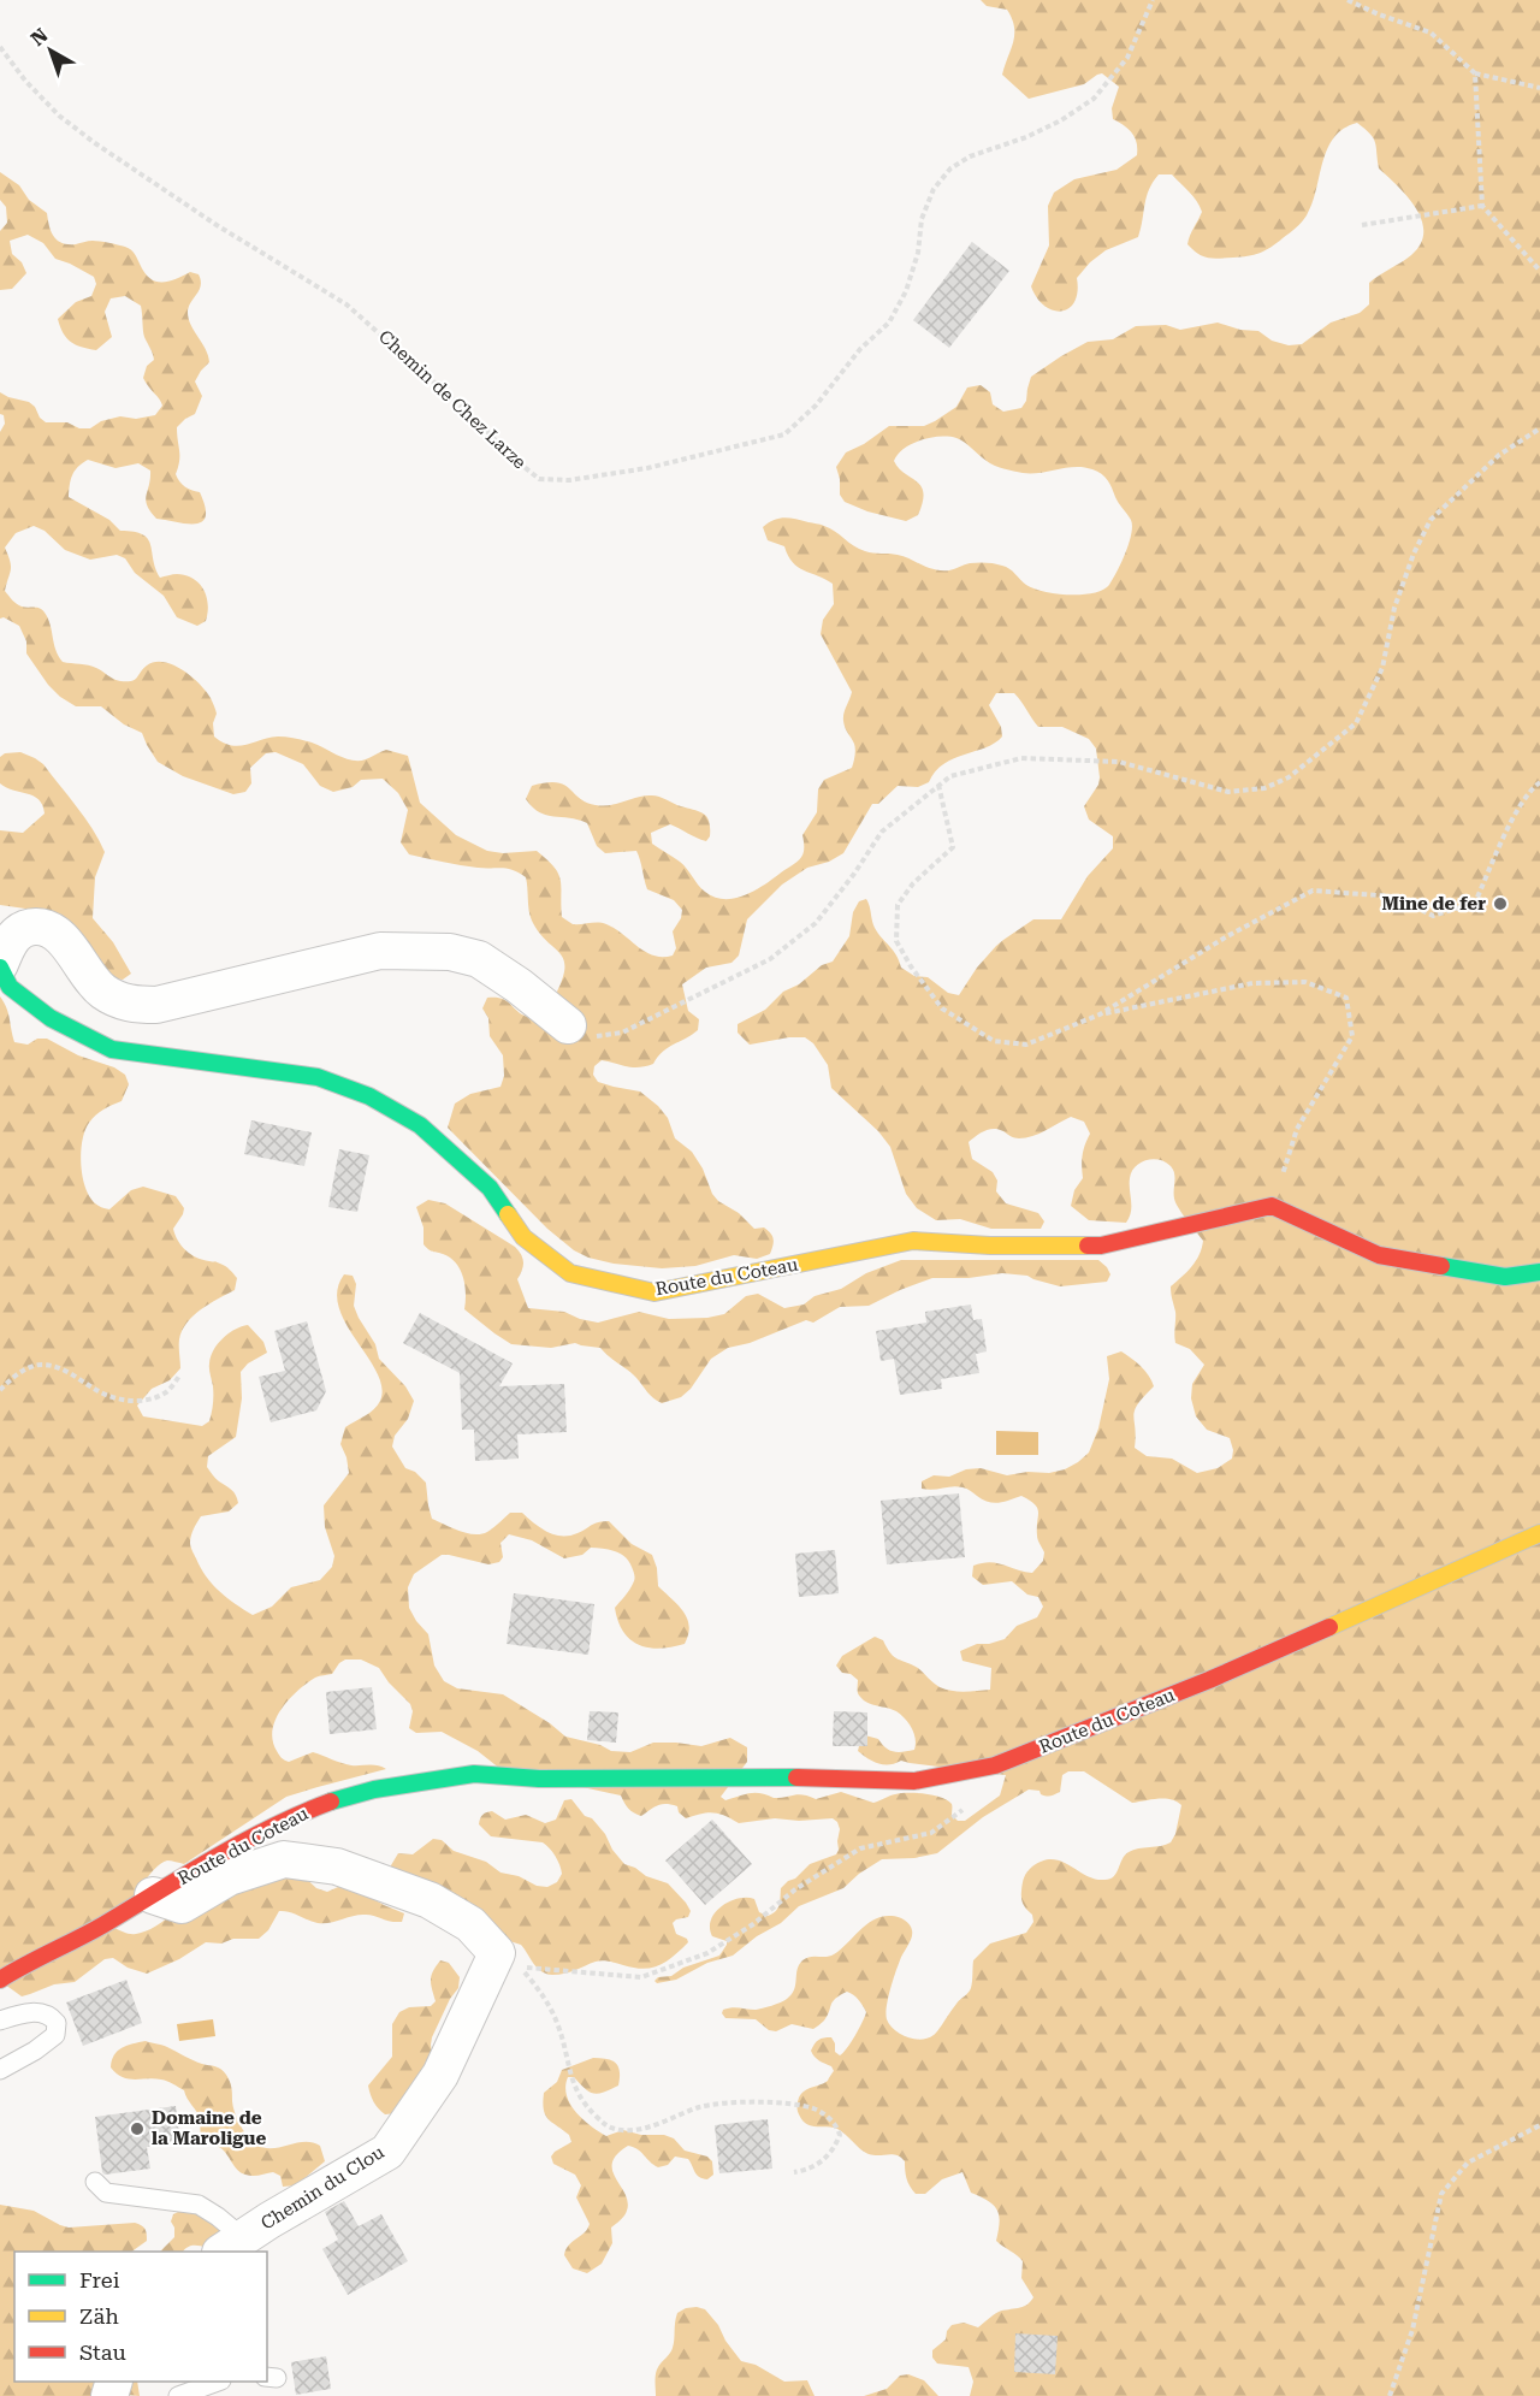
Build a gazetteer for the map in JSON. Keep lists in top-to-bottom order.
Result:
{
  "streets": {
    "street": ["Route du Coteau", "Chemin du Clou"],
    "path": ["Chemin de Chez Larze"]
  },
  "crossings": [
    ["Route du Coteau", "Chemin du Clou"]
  ],
  "places": ["Mine de fer", "Domaine de la Maroligue"],
  "legend": ["Frei", "Zäh", "Stau"],
  "north": "top left"
}
